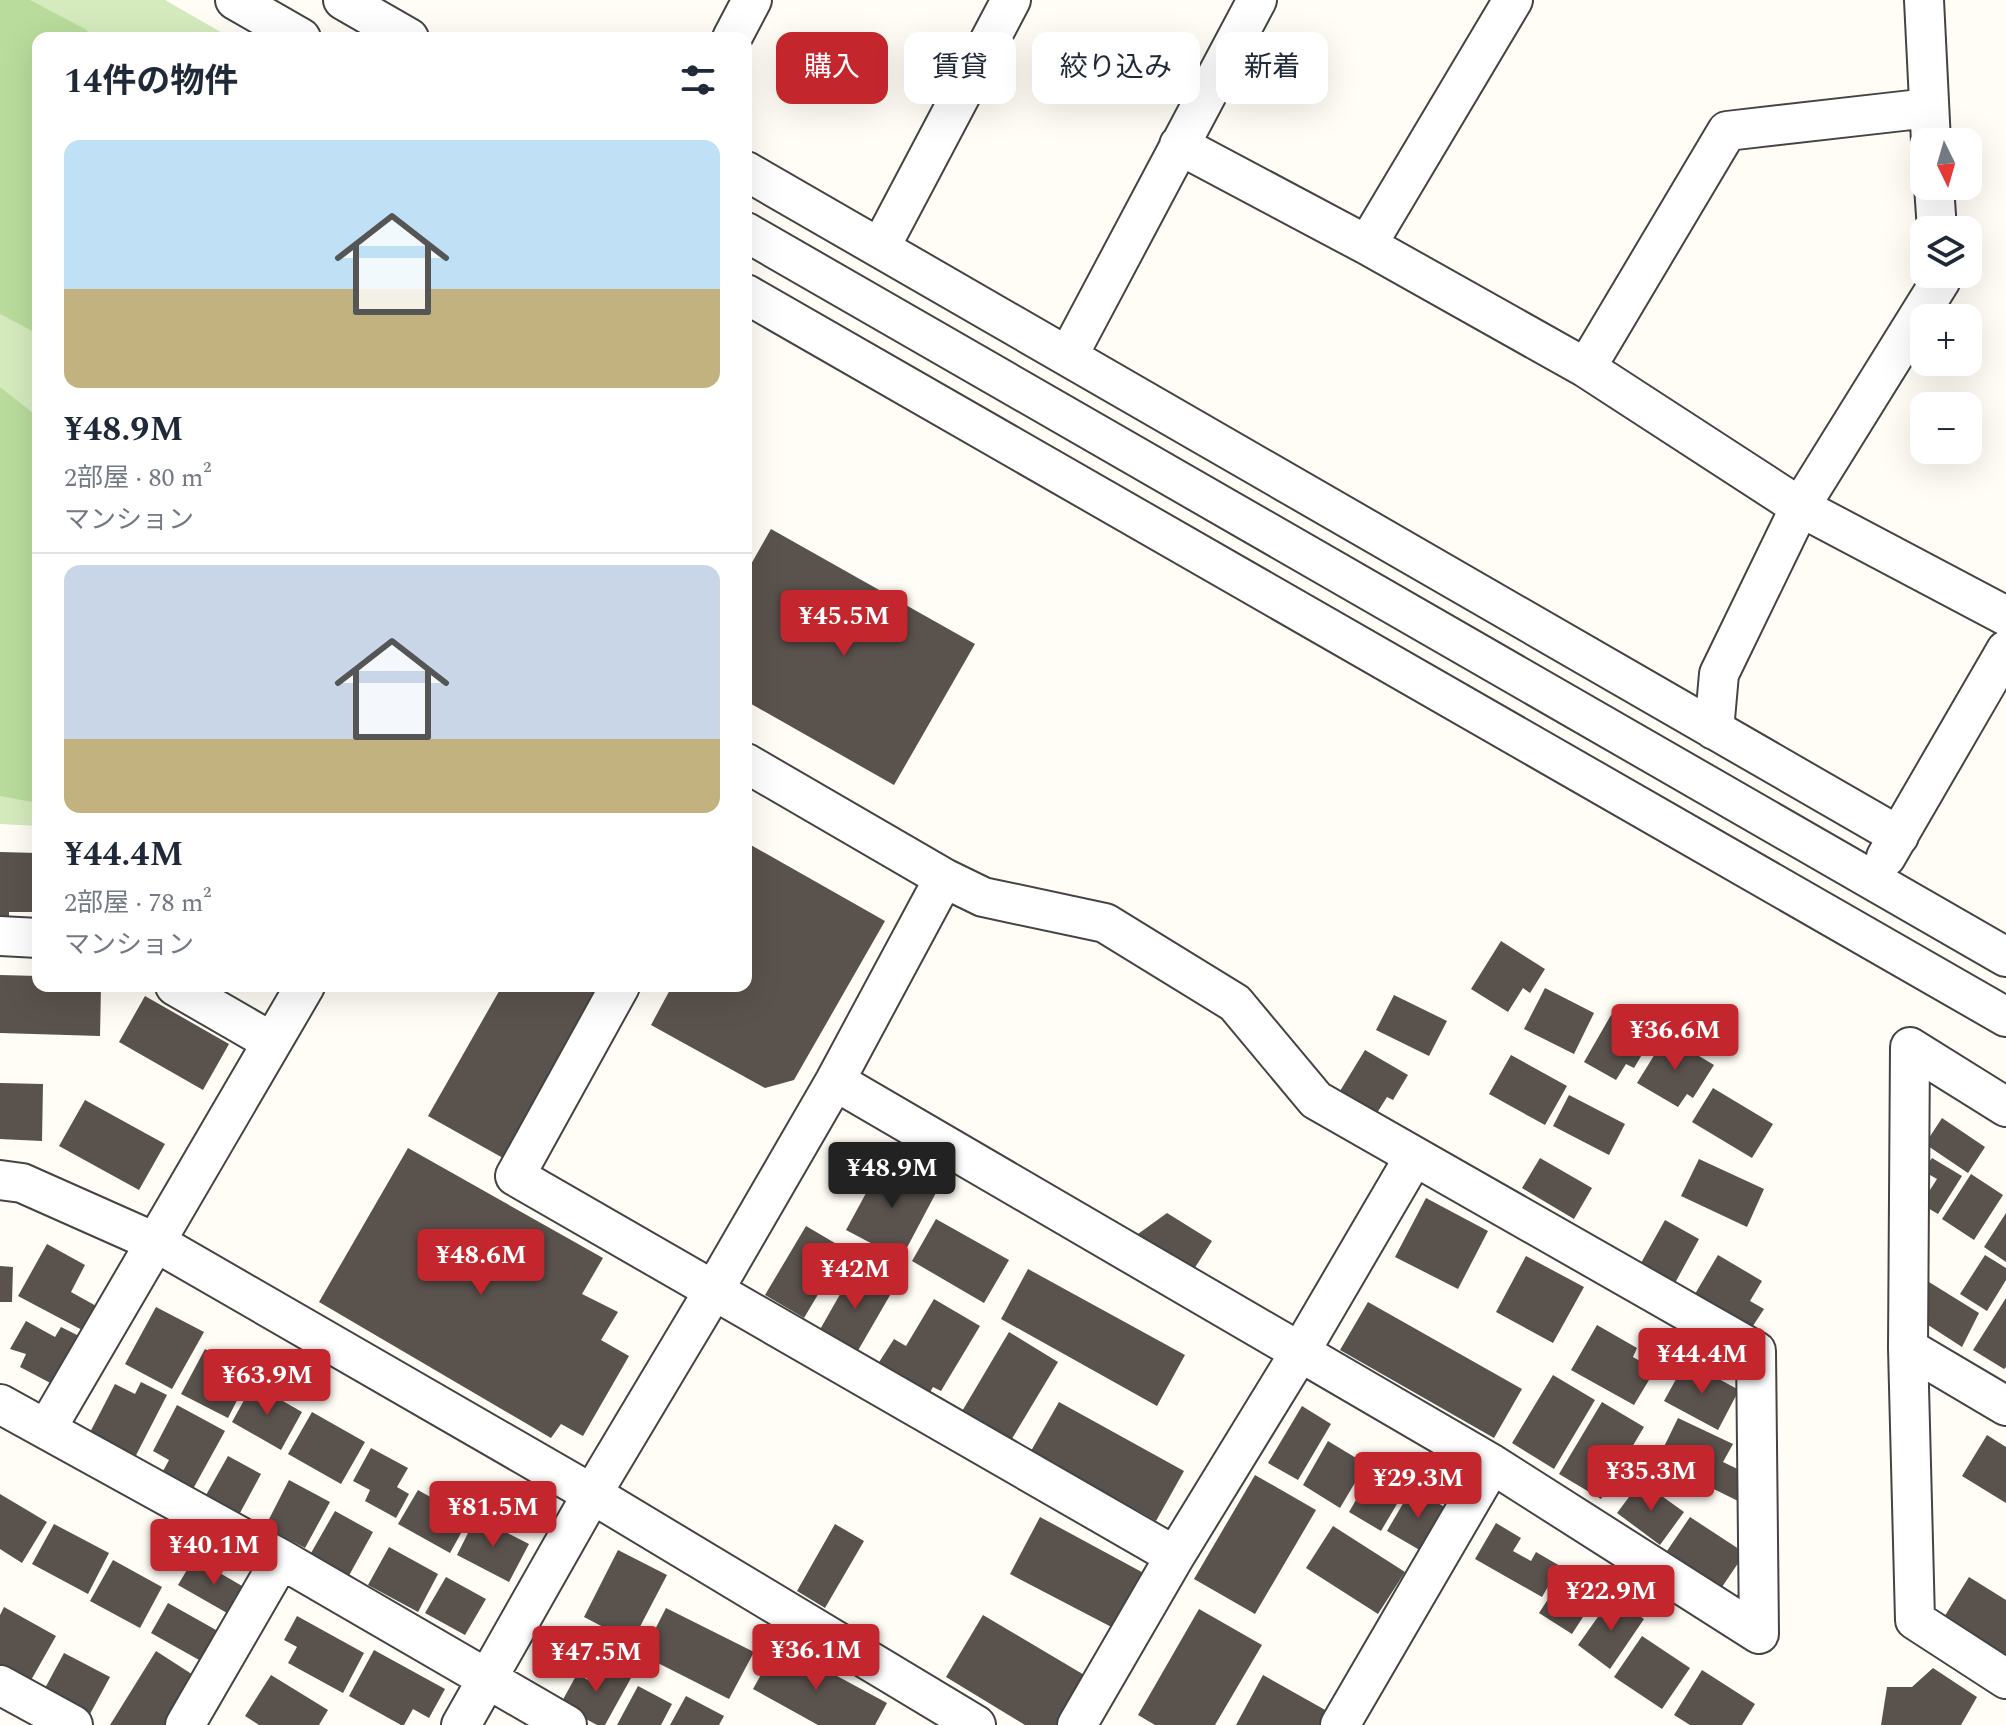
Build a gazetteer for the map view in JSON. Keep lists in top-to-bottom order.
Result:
{
  "north": "bottom",
  "page": {
    "chip": [
      "購入",
      "賃貸",
      "絞り込み",
      "新着"
    ],
    "heading": "14件の物件",
    "map_buttons": ["+", "−"],
    "list": [
      {
        "name": "¥48.9M",
        "note": "2部屋 · 80 m² · マンション"
      },
      {
        "name": "¥44.4M",
        "note": "2部屋 · 78 m² · マンション"
      }
    ],
    "price": [
      "¥45.5M",
      "¥36.6M",
      "¥48.9M",
      "¥48.6M",
      "¥42M",
      "¥44.4M",
      "¥63.9M",
      "¥35.3M",
      "¥29.3M",
      "¥81.5M",
      "¥40.1M",
      "¥22.9M",
      "¥36.1M",
      "¥47.5M"
    ]
  }
}
